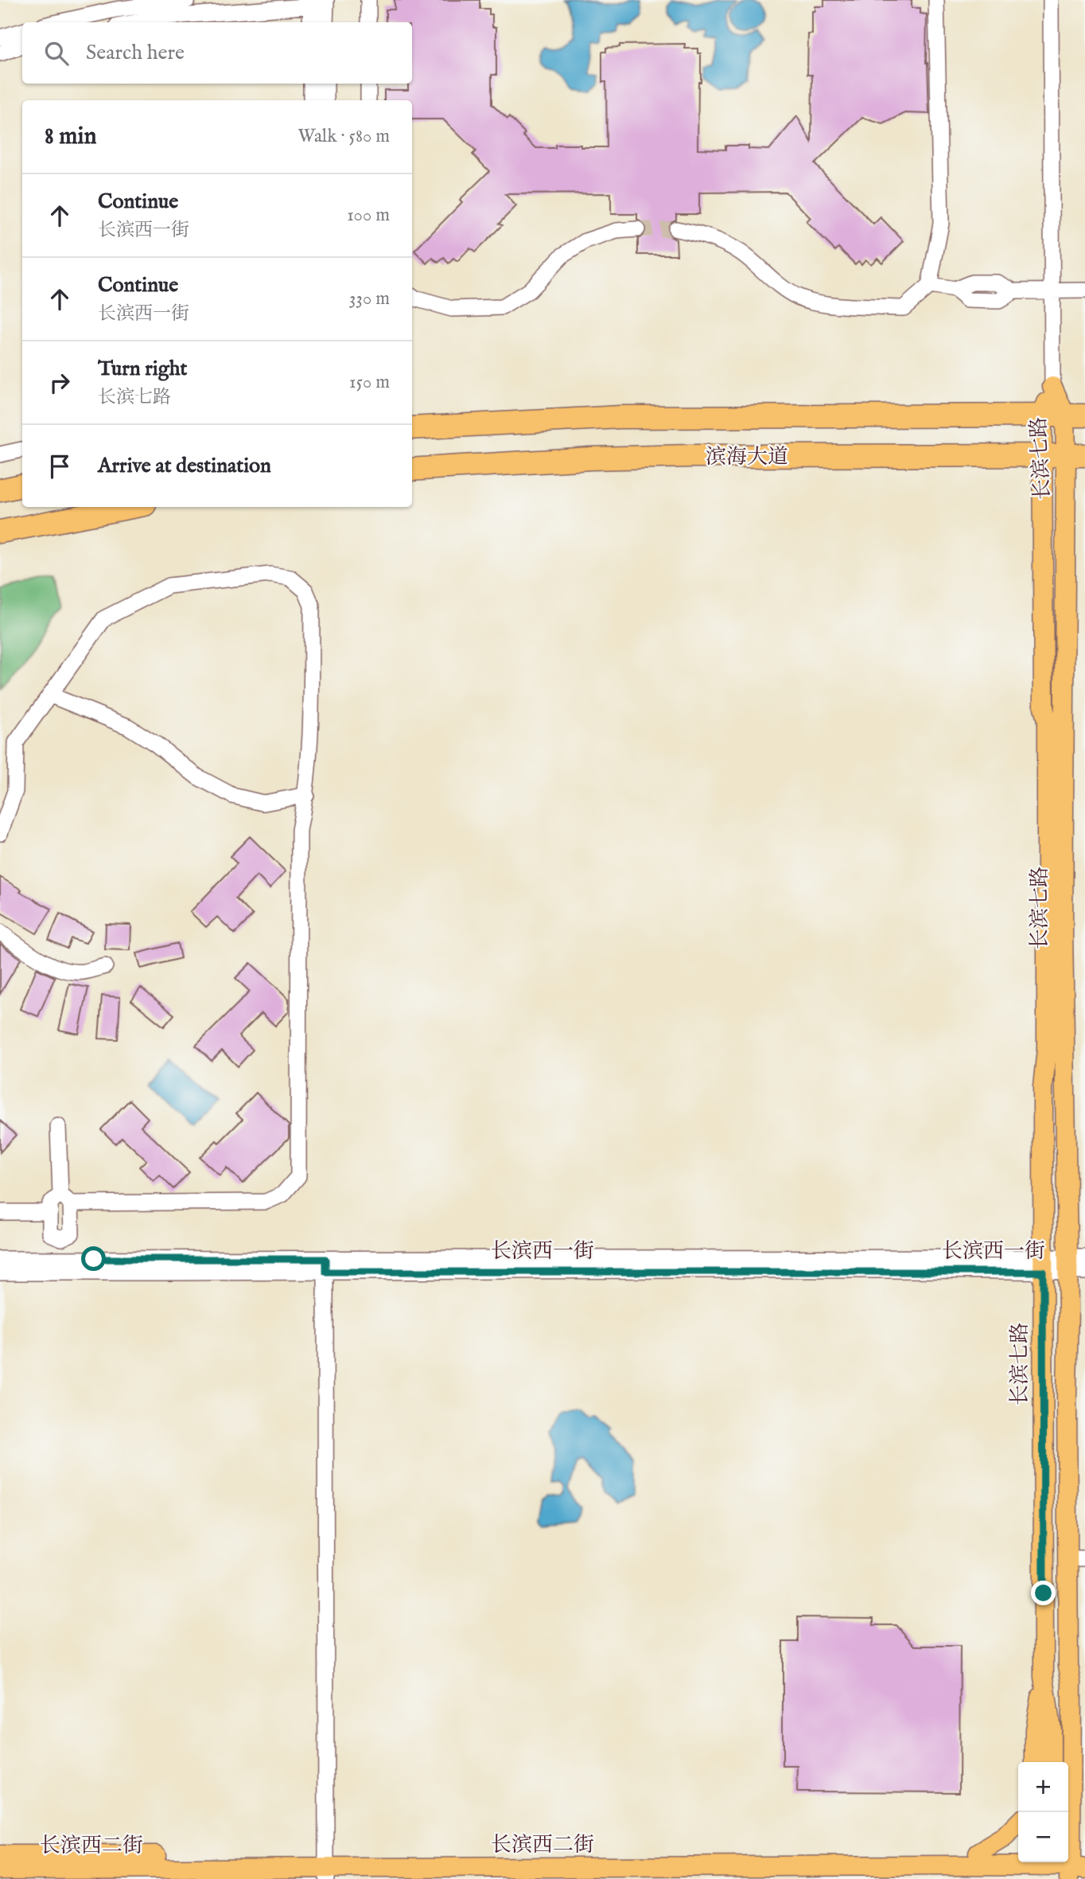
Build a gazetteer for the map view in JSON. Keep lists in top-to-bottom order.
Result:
{
  "streets": {
    "highway": ["滨海大道"],
    "main road": ["长滨七路", "长滨西二街"],
    "street": ["长滨西一街"]
  },
  "crossings": [
    ["滨海大道", "长滨七路"],
    ["长滨七路", "长滨西一街"],
    ["长滨七路", "长滨西二街"]
  ],
  "page": {
    "search": "Search here",
    "heading": ["8 min", "Walk · 580 m"],
    "list": [
      ["Continue", "长滨西一街", "100 m"],
      ["Continue", "长滨西一街", "330 m"],
      ["Turn right", "长滨七路", "150 m"],
      "Arrive at destination"
    ],
    "map_buttons": ["+", "−"]
  }
}
